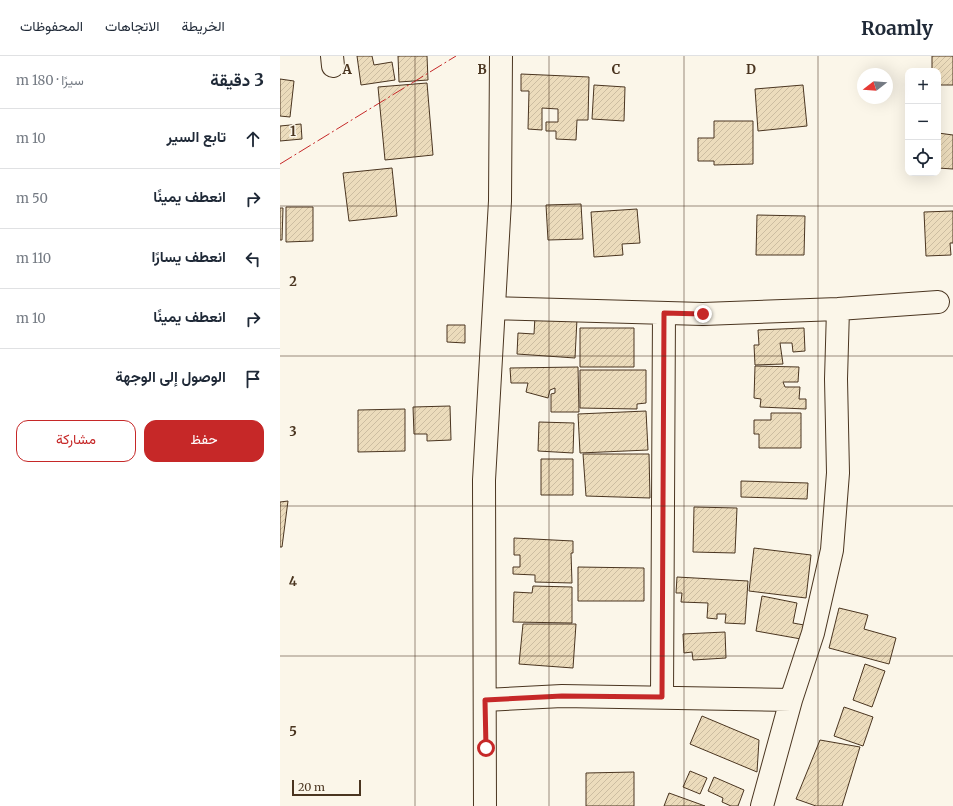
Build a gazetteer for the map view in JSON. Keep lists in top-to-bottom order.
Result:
{
  "scale_bar": "20 m",
  "north": "left",
  "page": {
    "header": "Roamly",
    "nav": ["الخريطة", "الاتجاهات", "المحفوظات"],
    "heading": ["3 دقيقة", "سيرًا · 180 m"],
    "map_buttons": ["+", "−"],
    "list": [
      ["تابع السير", "10 m"],
      ["انعطف يمينًا", "50 m"],
      ["انعطف يسارًا", "110 m"],
      ["انعطف يمينًا", "10 m"],
      "الوصول إلى الوجهة"
    ],
    "buttons": ["حفظ", "مشاركة"],
    "scale": "20 m"
  },
  "grid": {
    "columns": [
      "A",
      "B",
      "C",
      "D"
    ],
    "rows": [
      "1",
      "2",
      "3",
      "4",
      "5"
    ]
  }
}
